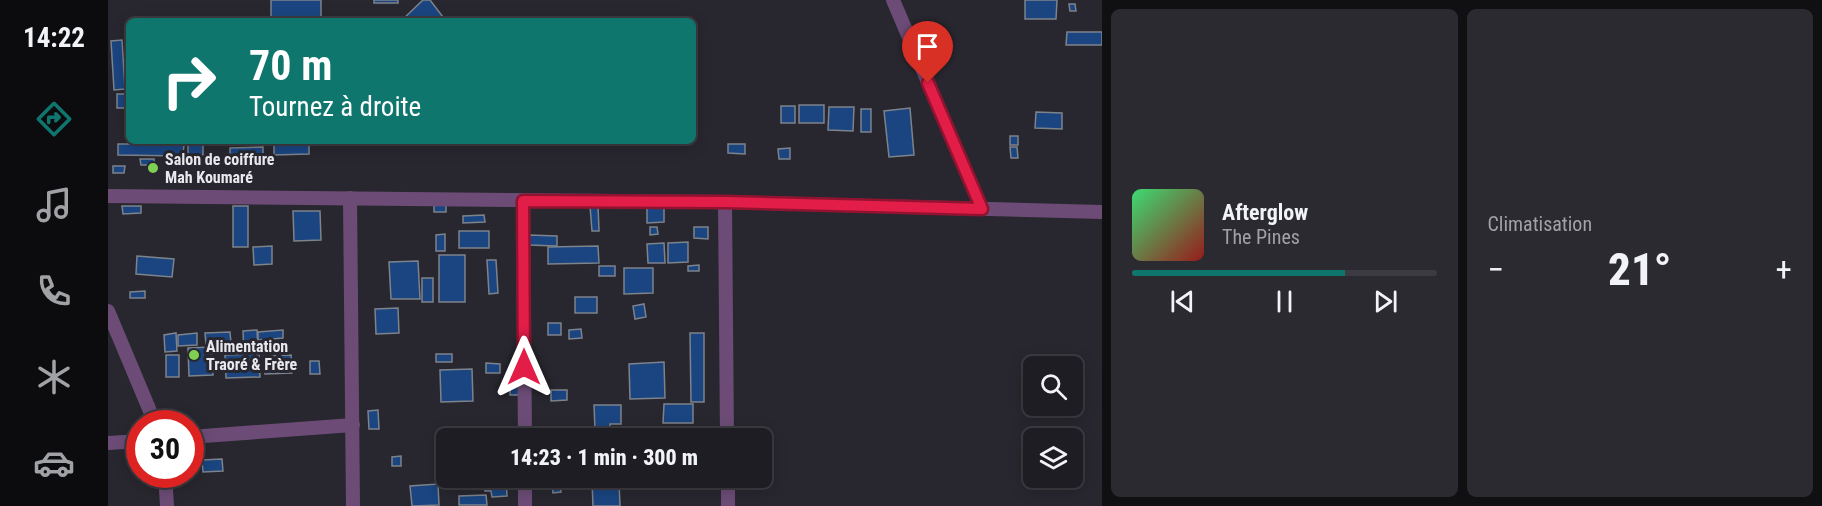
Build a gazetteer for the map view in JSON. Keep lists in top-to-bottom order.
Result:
{
  "places": ["Salon de coiffure Mah Koumaré", "Alimentation Traoré & Frère"],
  "page": {
    "tabs": "14:22",
    "tile": "Climatisation",
    "turn": ["70 m", "Tournez à droite"],
    "song": ["Afterglow", "The Pines"],
    "heat": ["−", "21°", "+"],
    "limit": "30",
    "trip": "14:23 · 1 min · 300 m"
  }
}
